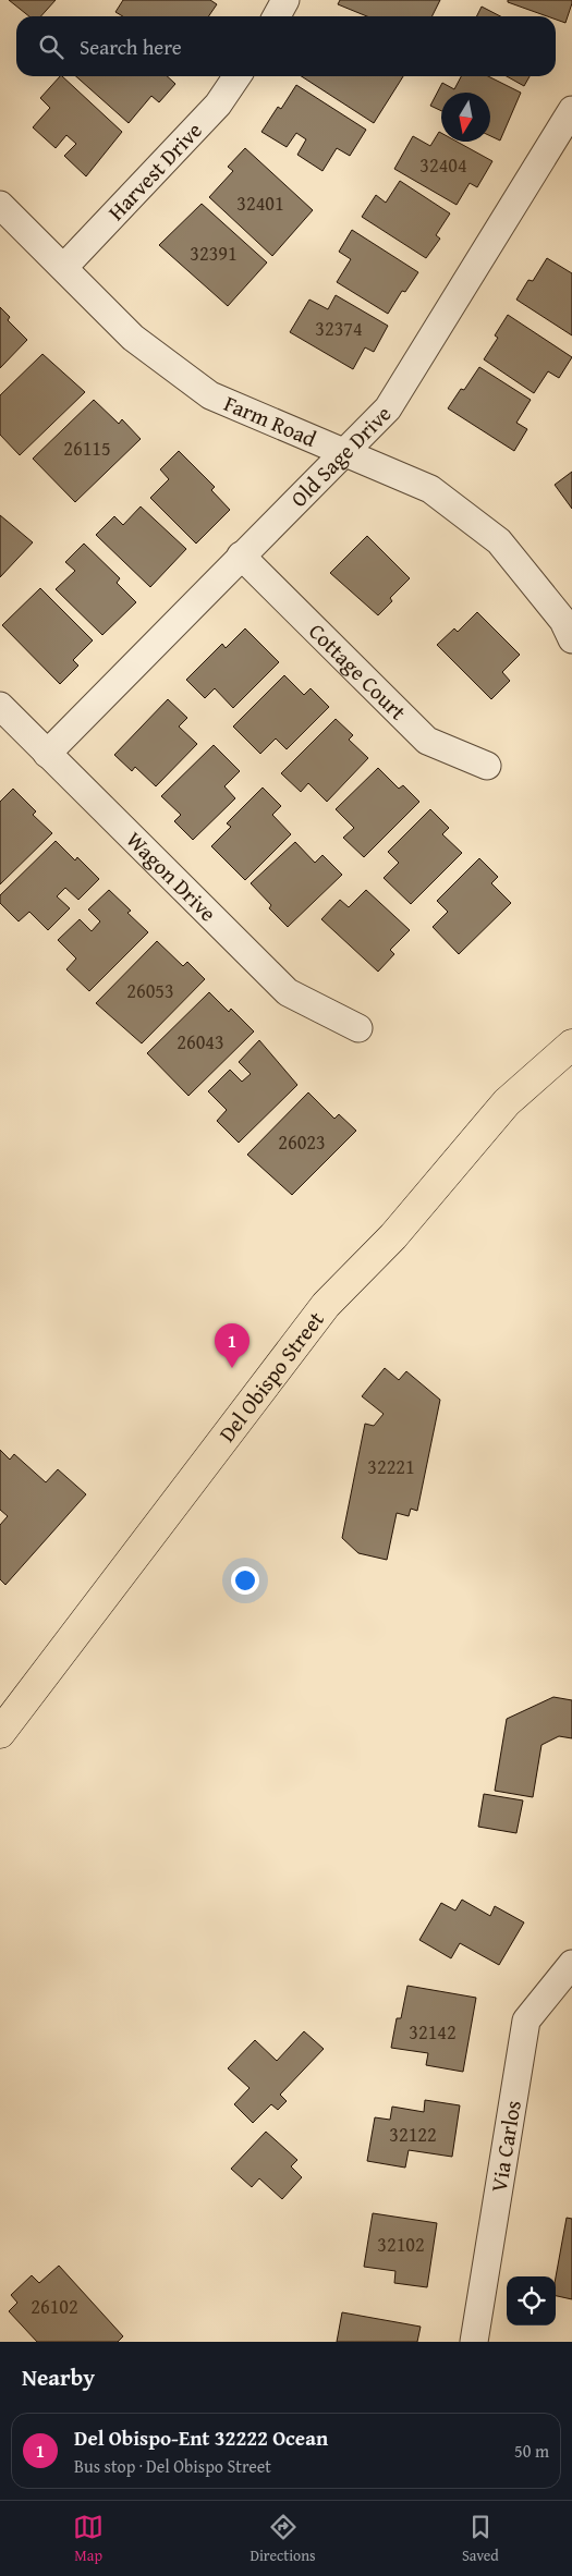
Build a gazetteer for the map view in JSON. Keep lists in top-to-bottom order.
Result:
{
  "streets": {
    "main road": ["Del Obispo Street"],
    "street": [
      "Harvest Drive",
      "Farm Road",
      "Old Sage Drive",
      "Cottage Court",
      "Wagon Drive",
      "Via Carlos"
    ]
  },
  "crossings": [
    ["Harvest Drive", "Farm Road"],
    ["Farm Road", "Old Sage Drive"],
    ["Old Sage Drive", "Cottage Court"],
    ["Old Sage Drive", "Wagon Drive"]
  ],
  "house_numbers": [
    "32404",
    "32401",
    "32391",
    "32374",
    "26115",
    "26053",
    "26043",
    "26023",
    "32221",
    "32142",
    "32122",
    "32102",
    "26102"
  ],
  "north": "bottom",
  "page": {
    "search": "Search here",
    "pins": "1",
    "heading": "Nearby",
    "list": [
      {
        "mark": "1",
        "name": "Del Obispo-Ent 32222 Ocean",
        "note": "Bus stop · Del Obispo Street",
        "value": "50 m"
      }
    ],
    "nav": ["Map", "Directions", "Saved"]
  }
}
